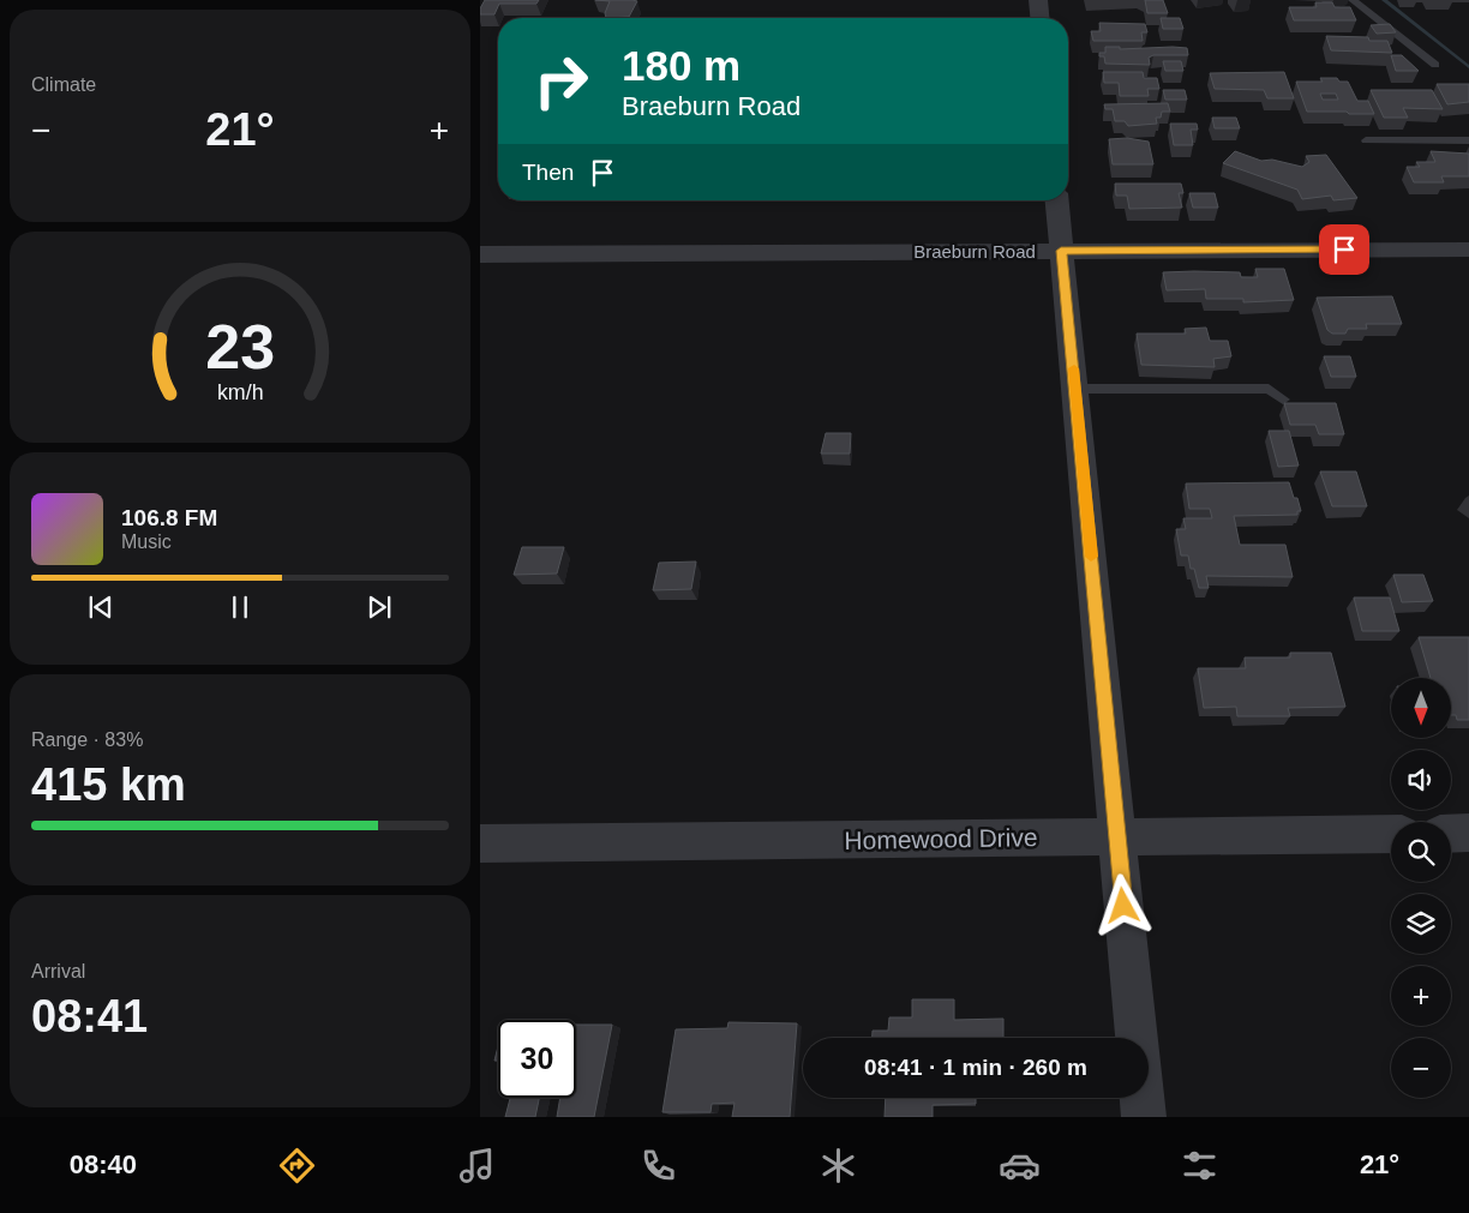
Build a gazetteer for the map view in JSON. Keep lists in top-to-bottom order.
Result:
{
  "streets": {
    "street": ["Braeburn Road", "Homewood Drive"]
  },
  "north": "bottom",
  "page": {
    "tile": [
      "Climate",
      ["Range · 83%", "415 km"],
      ["Arrival", "08:41"]
    ],
    "turn": ["180 m", "Braeburn Road"],
    "heat": ["−", "21°", "+"],
    "then": "Then",
    "song": ["106.8 FM", "Music"],
    "map_buttons": ["+", "−"],
    "limit": "30",
    "trip": "08:41 · 1 min · 260 m",
    "tabs": ["08:40", "21°"],
    "gauge": ["23", "km/h"]
  }
}
